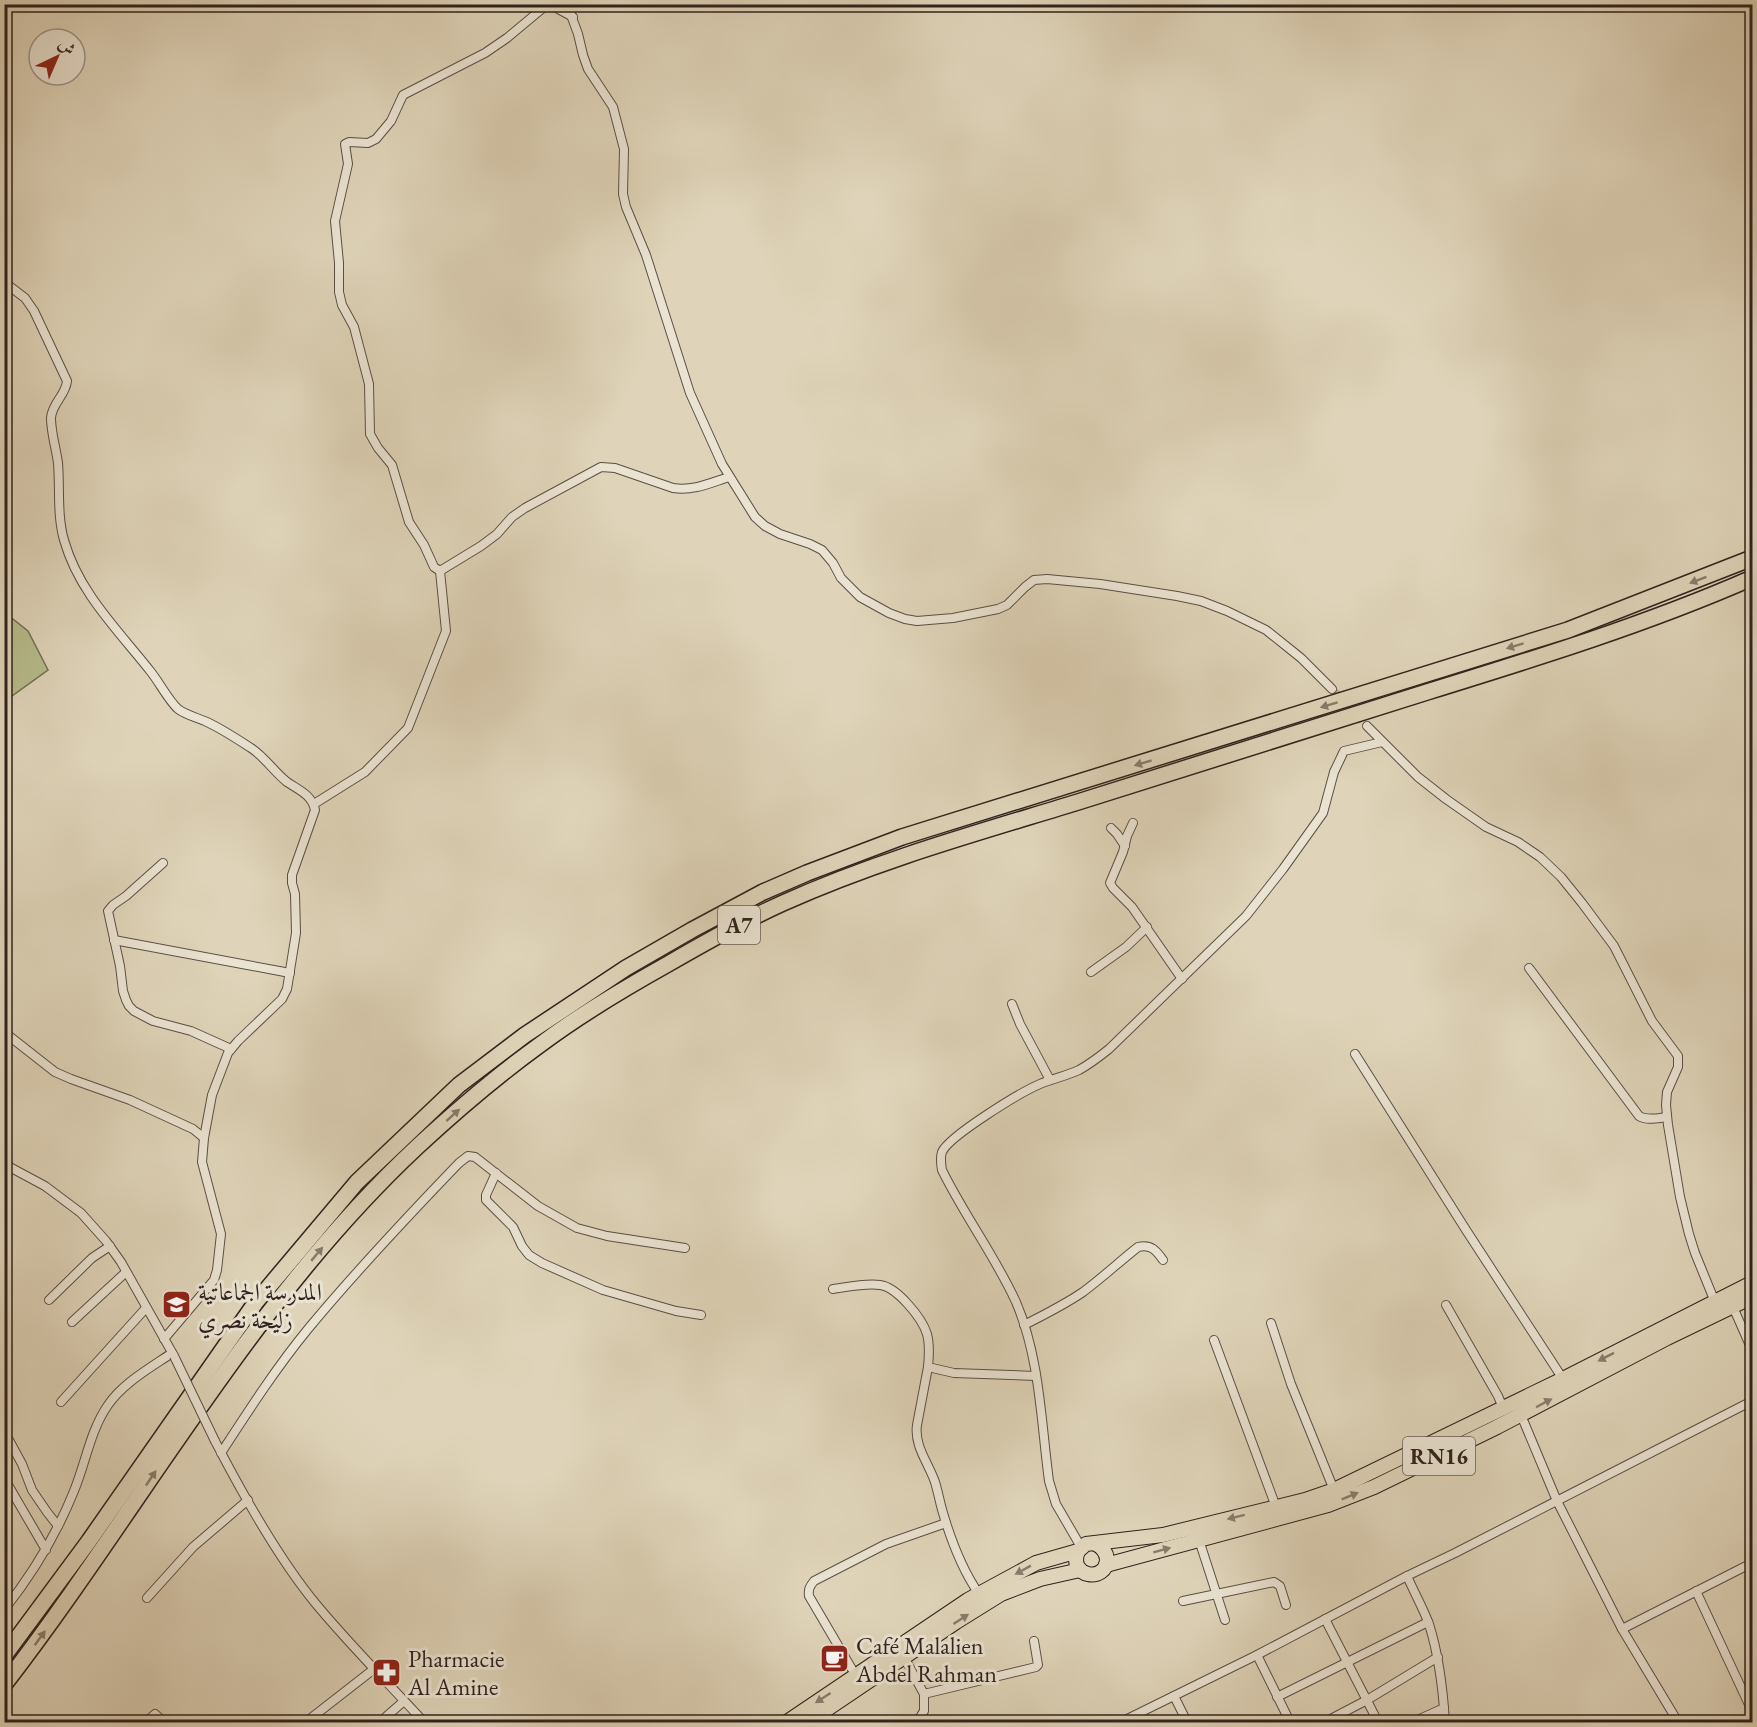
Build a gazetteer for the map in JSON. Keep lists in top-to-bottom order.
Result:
{
  "streets": {
    "highway": ["A7", "RN16"]
  },
  "places": {
    "school or university": ["المدرسة الجماعاتية زليخة نصري"],
    "cafe": ["Café Malalien Abdel Rahman"],
    "pharmacy": ["Pharmacie Al Amine"]
  },
  "north": "top right"
}
